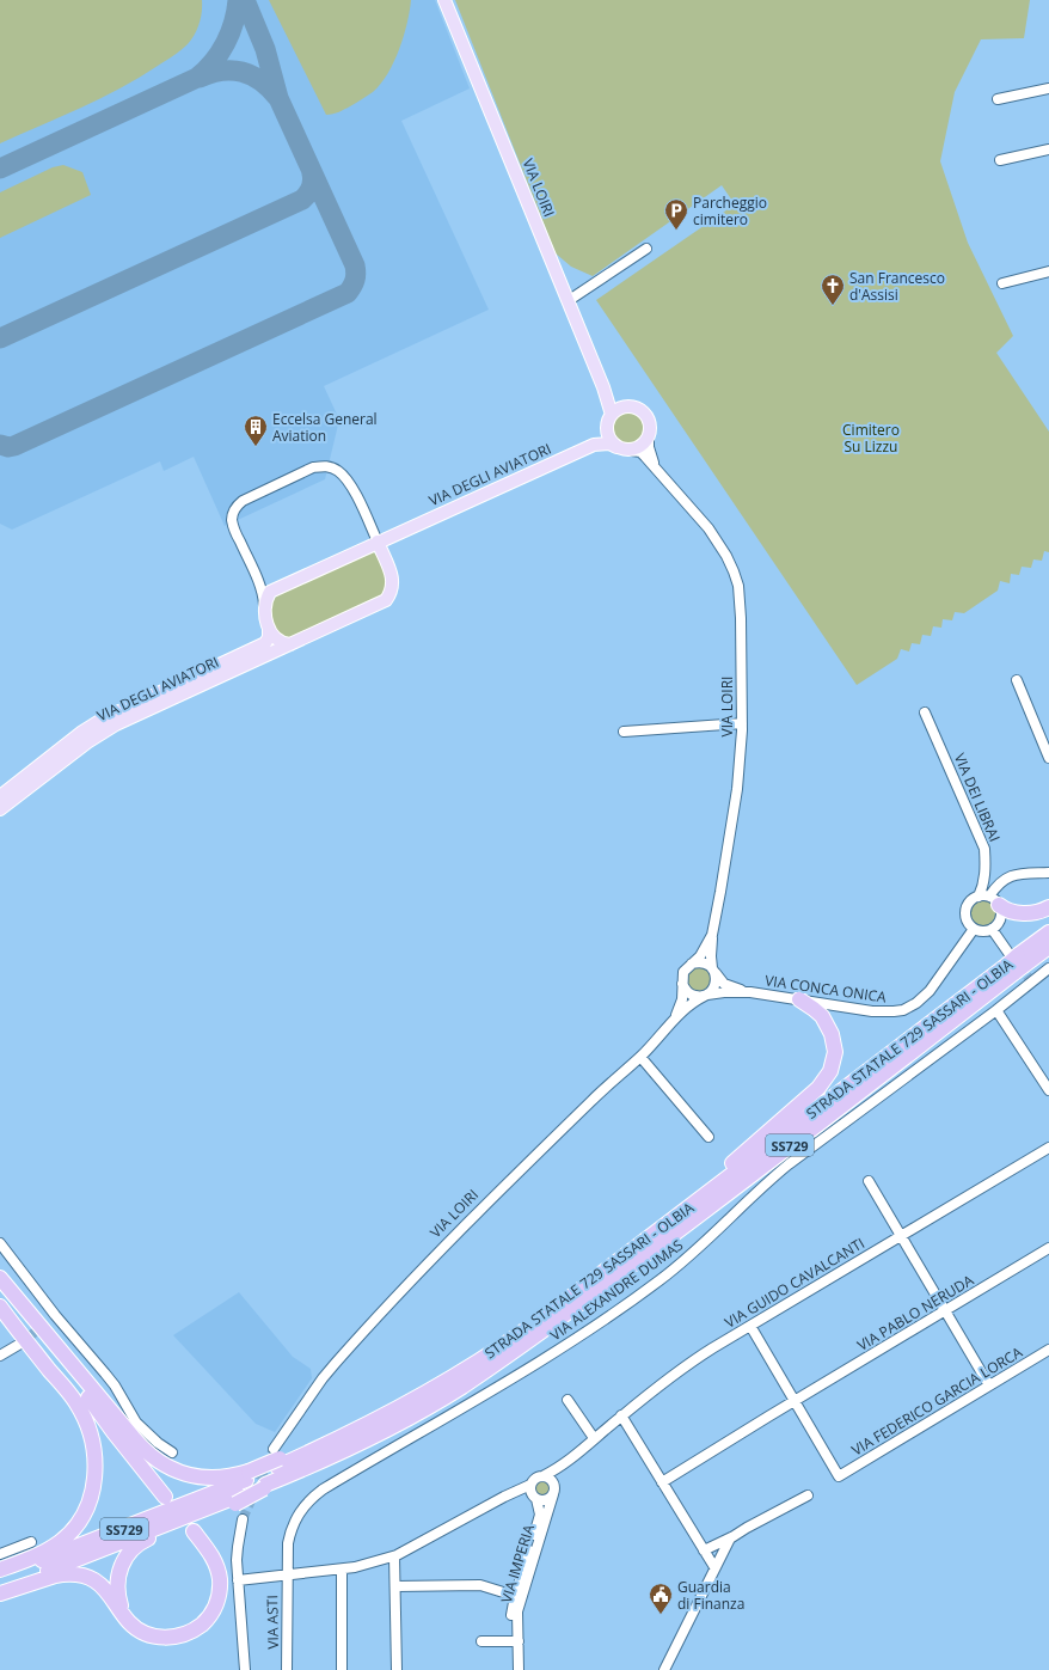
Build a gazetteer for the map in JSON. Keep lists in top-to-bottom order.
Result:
{
  "streets": {
    "highway": ["STRADA STATALE 729 SASSARI - OLBIA", "SS729"],
    "main road": ["VIA LOIRI", "VIA DEGLI AVIATORI"],
    "street": [
      "VIA DEI LIBRAI",
      "VIA CONCA ONICA",
      "VIA GUIDO CAVALCANTI",
      "VIA ALEXANDRE DUMAS",
      "VIA PABLO NERUDA",
      "VIA FEDERICO GARCIA LORCA",
      "VIA IMPERIA",
      "VIA ASTI"
    ]
  },
  "crossings": [
    ["VIA LOIRI", "VIA CONCA ONICA"],
    ["VIA LOIRI", "STRADA STATALE 729 SASSARI - OLBIA"],
    ["VIA DEI LIBRAI", "VIA CONCA ONICA"],
    ["STRADA STATALE 729 SASSARI - OLBIA", "SS729"],
    ["STRADA STATALE 729 SASSARI - OLBIA", "VIA ALEXANDRE DUMAS"],
    ["VIA GUIDO CAVALCANTI", "VIA IMPERIA"],
    ["VIA ALEXANDRE DUMAS", "VIA ASTI"],
    ["VIA PABLO NERUDA", "VIA FEDERICO GARCIA LORCA"]
  ],
  "parks": ["Cimitero Su Lizzu"],
  "places": {
    "parking": ["Parcheggio cimitero"],
    "church": ["San Francesco d'Assisi"],
    "building": ["Eccelsa General Aviation"],
    "public building": ["Guardia di Finanza"]
  }
}
